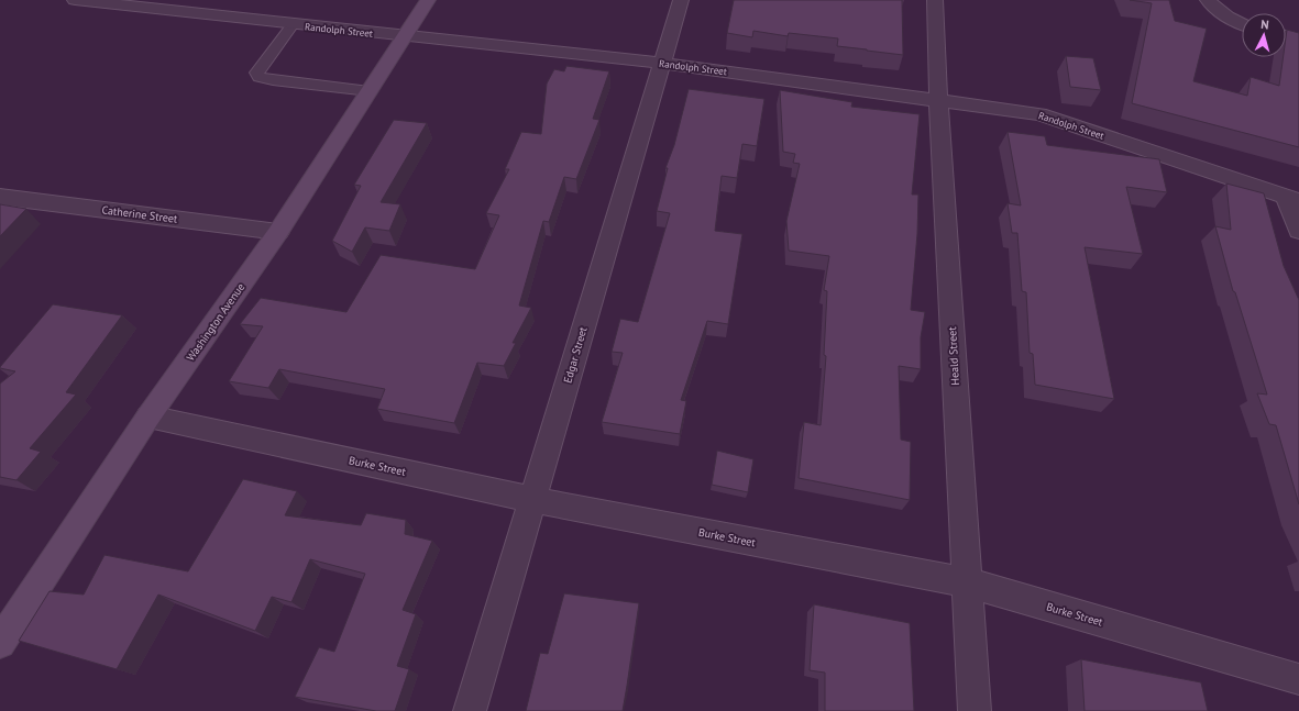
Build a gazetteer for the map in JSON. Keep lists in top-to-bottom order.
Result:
{
  "streets": {
    "street": [
      "Randolph Street",
      "Catherine Street",
      "Washington Avenue",
      "Edgar Street",
      "Heald Street",
      "Burke Street"
    ]
  },
  "crossings": [
    ["Randolph Street", "Washington Avenue"],
    ["Randolph Street", "Edgar Street"],
    ["Randolph Street", "Heald Street"],
    ["Catherine Street", "Washington Avenue"],
    ["Washington Avenue", "Burke Street"],
    ["Edgar Street", "Burke Street"],
    ["Heald Street", "Burke Street"]
  ],
  "north": "top"
}
